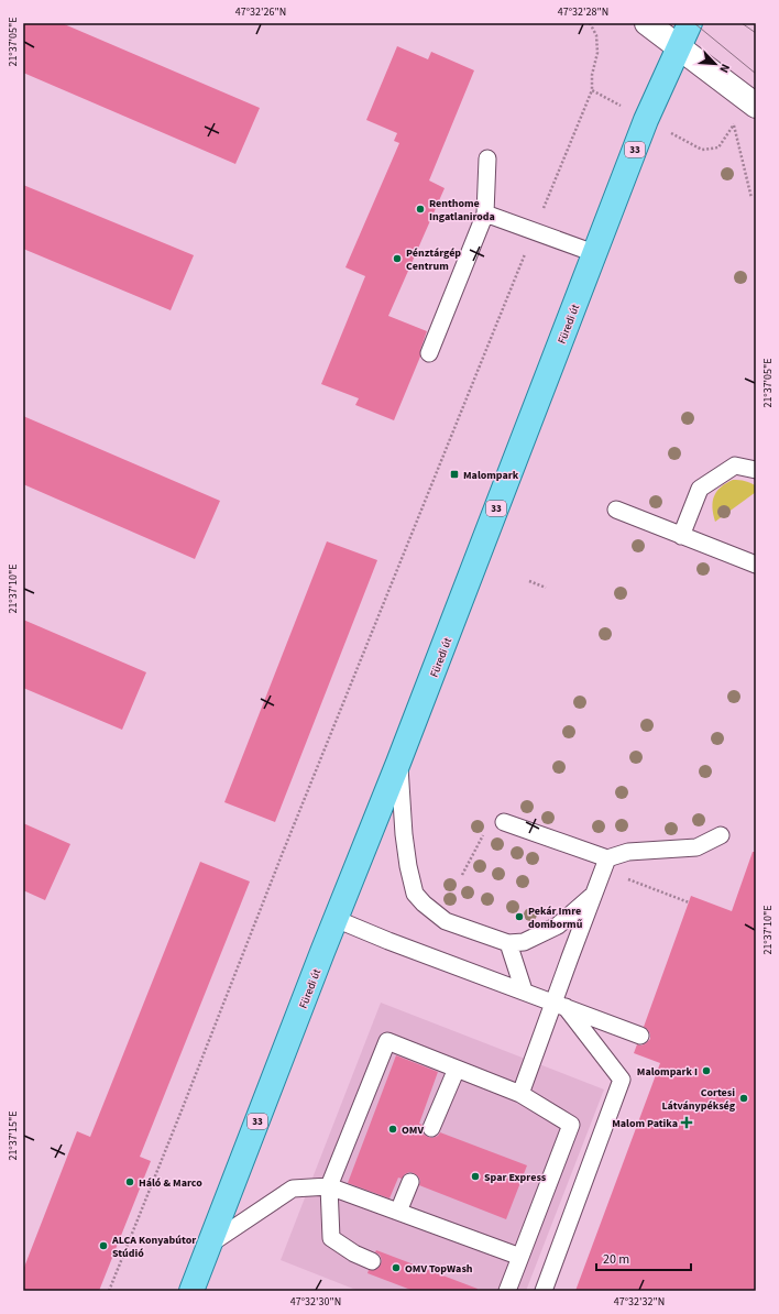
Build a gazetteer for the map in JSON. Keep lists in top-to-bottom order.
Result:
{
  "streets": {
    "main road": ["33", "Füredi út"]
  },
  "places": {
    "other": [
      "Renthome Ingatlaniroda",
      "Pénztárgép Centrum",
      "Pekár Imre dombormű",
      "Malompark I",
      "Cortesi Látványpékség",
      "OMV",
      "Spar Express",
      "Háló & Marco",
      "ALCA Konyabútor Stúdió",
      "OMV TopWash"
    ],
    "transit": ["Malompark"],
    "health": ["Malom Patika"]
  },
  "scale_bar": "20 m",
  "north": "bottom right",
  "coordinates": [
    "47°32'26\"N",
    "47°32'28\"N",
    "21°37'05\"E",
    "21°37'10\"E",
    "21°37'15\"E",
    "47°32'30\"N",
    "47°32'32\"N"
  ]
}
